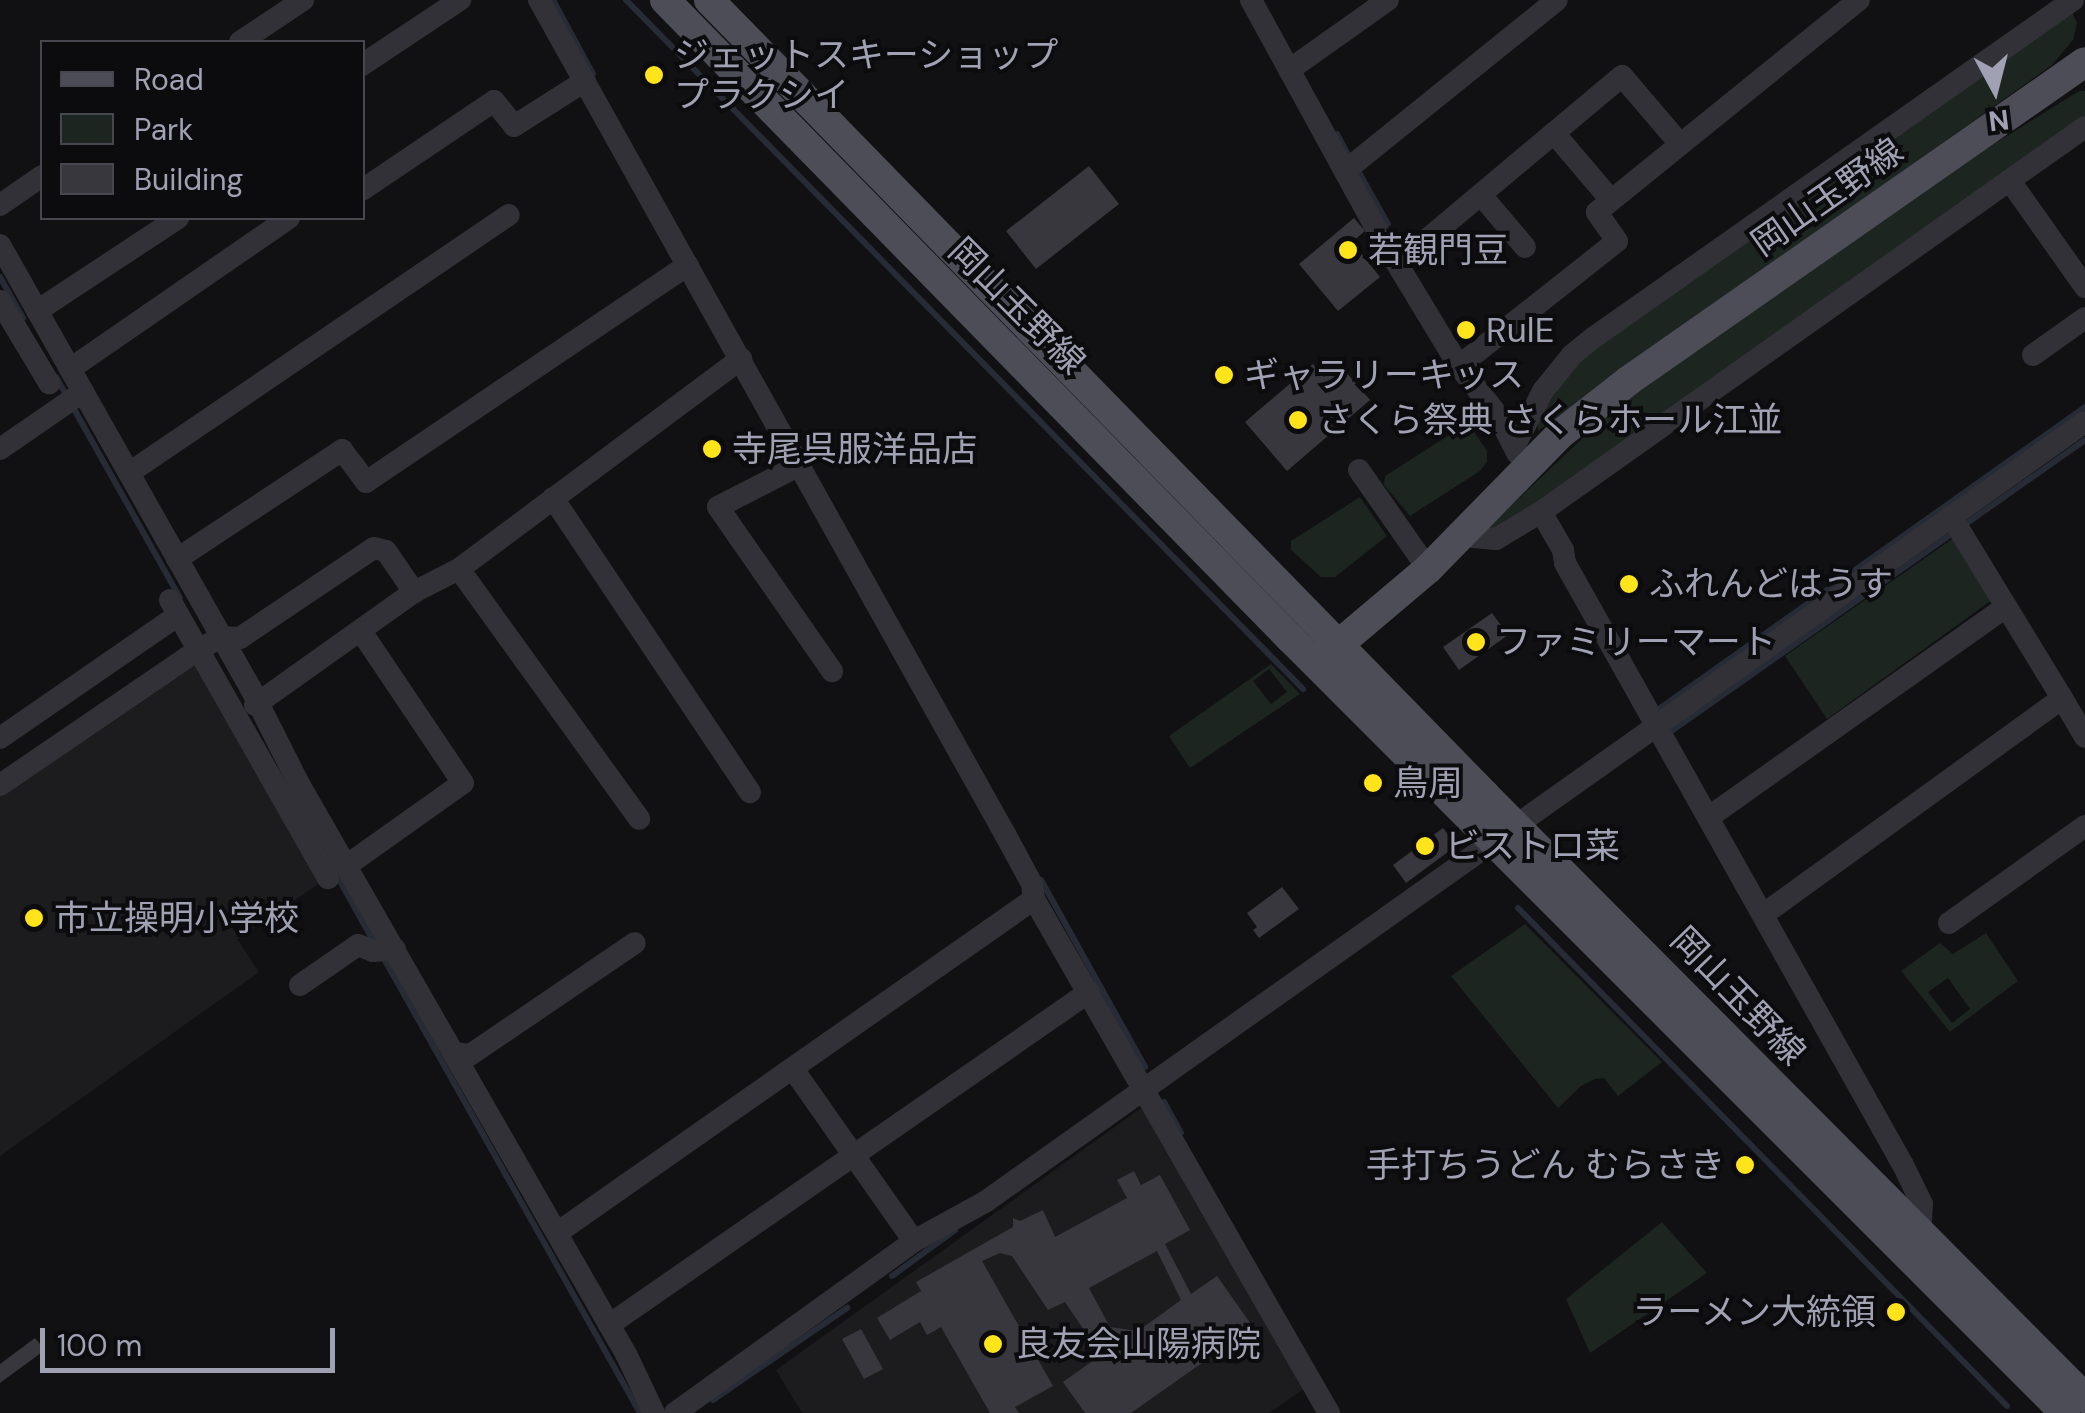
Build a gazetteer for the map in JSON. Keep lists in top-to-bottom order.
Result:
{
  "streets": {
    "main road": ["岡山玉野線"]
  },
  "places": [
    "ジェットスキーショップ プラクシイ",
    "若観門豆",
    "RulE",
    "ギャラリーキッス",
    "さくら祭典 さくらホール江並",
    "寺尾呉服洋品店",
    "ふれんどはうす",
    "ファミリーマート",
    "鳥周",
    "ビストロ菜",
    "市立操明小学校",
    "手打ちうどん むらさき",
    "ラーメン大統領",
    "良友会山陽病院"
  ],
  "legend": ["Road", "Park", "Building"],
  "scale_bar": "100 m",
  "north": "bottom"
}
